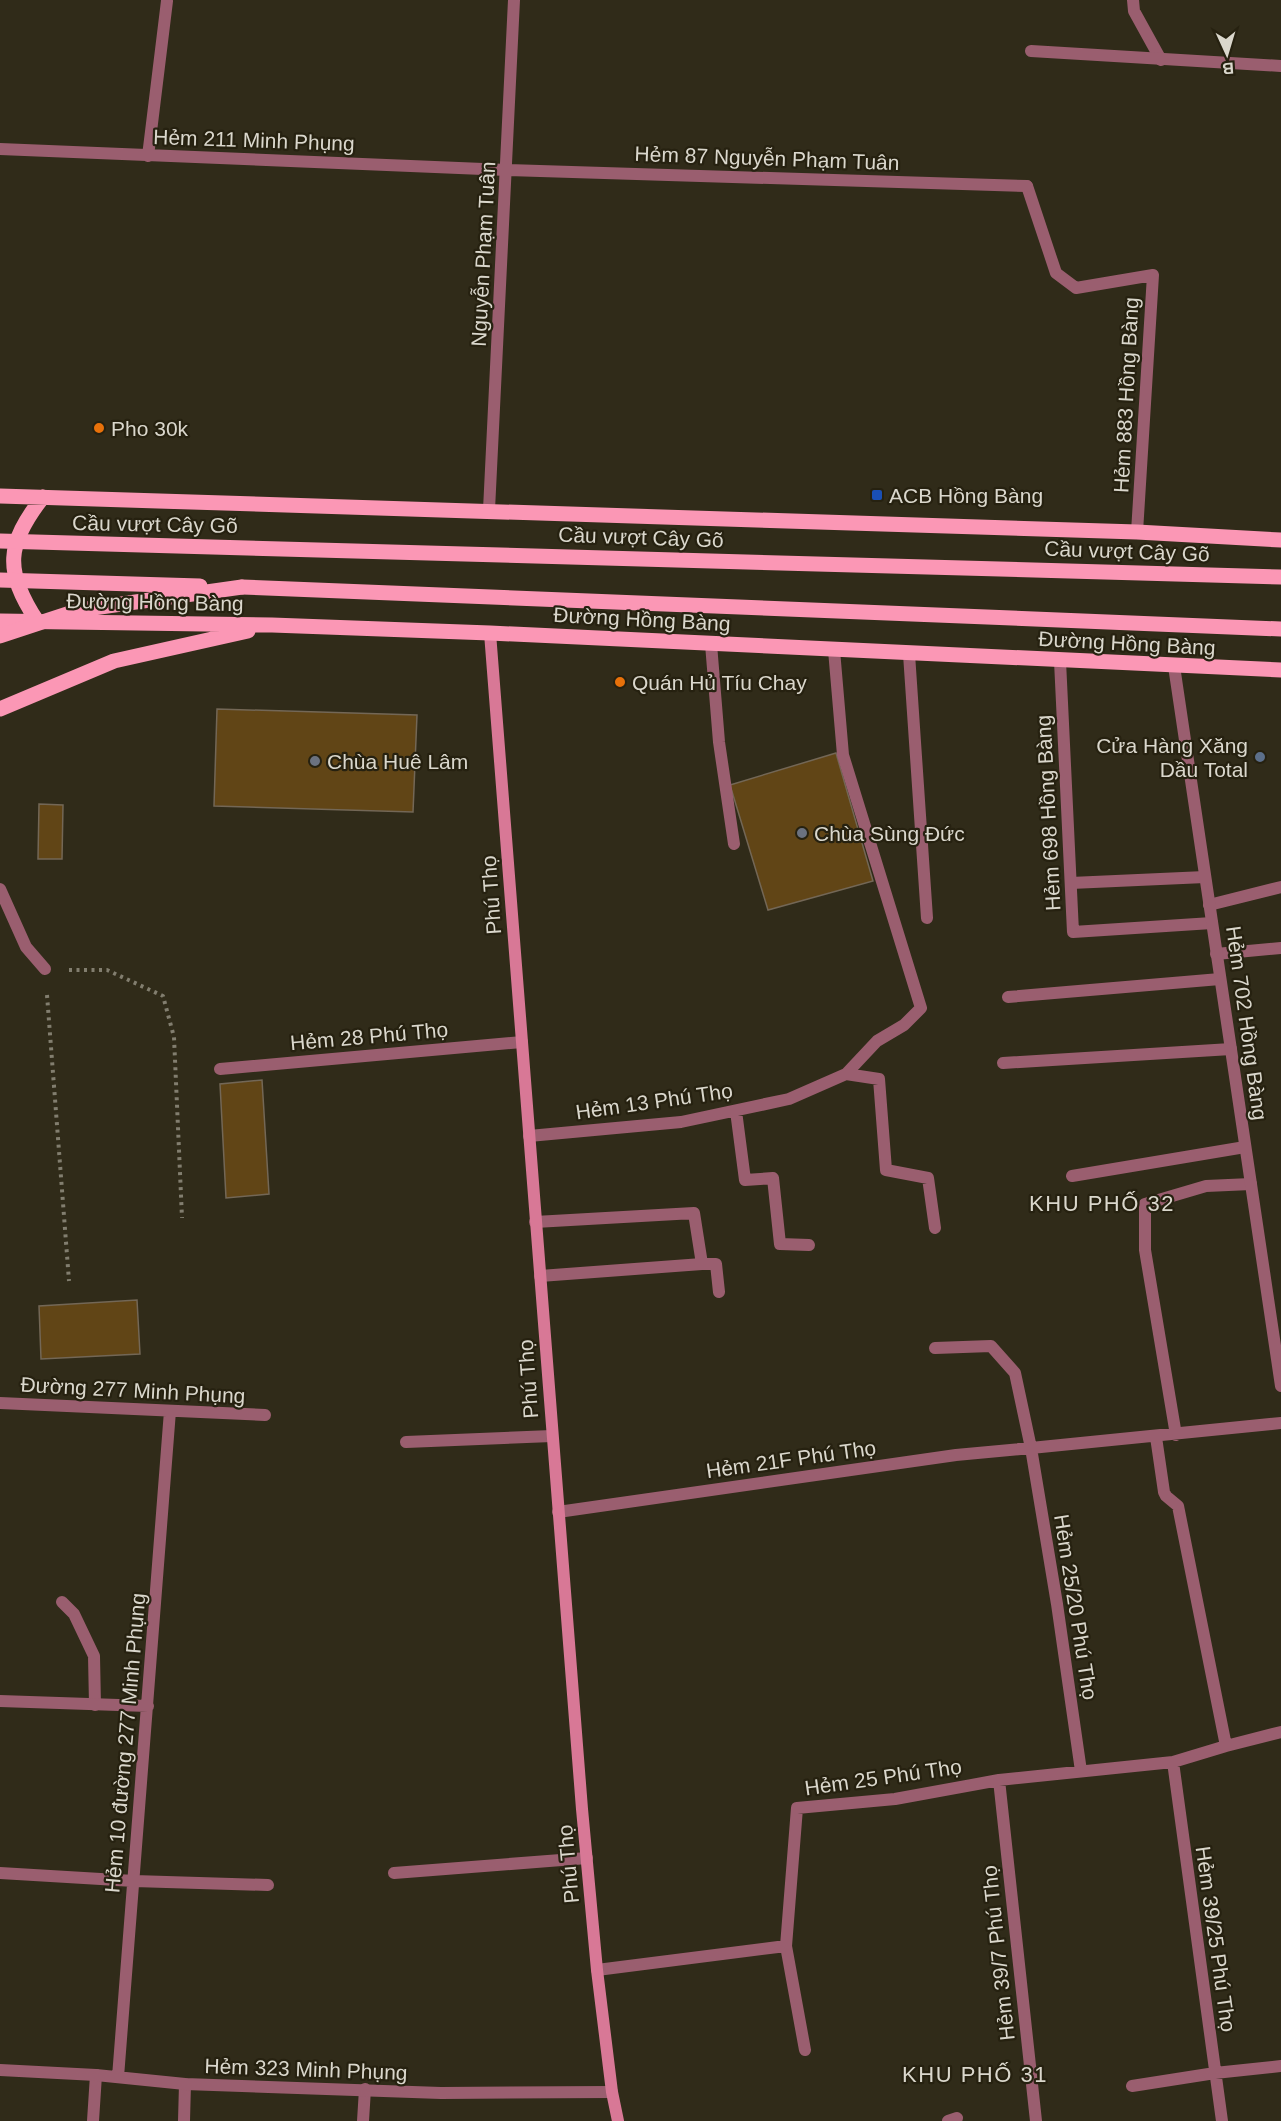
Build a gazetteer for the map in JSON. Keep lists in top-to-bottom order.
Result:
{
  "streets": {
    "main road": ["Cầu vượt Cây Gõ", "Đường Hồng Bàng", "Phú Thọ"],
    "street": [
      "Hẻm 211 Minh Phụng",
      "Hẻm 87 Nguyễn Phạm Tuân",
      "Nguyễn Phạm Tuân",
      "Hẻm 883 Hồng Bàng",
      "Hẻm 698 Hồng Bàng",
      "Hẻm 702 Hồng Bàng",
      "Hẻm 28 Phú Thọ",
      "Hẻm 13 Phú Thọ",
      "Đường 277 Minh Phụng",
      "Hẻm 21F Phú Thọ",
      "Hẻm 25/20 Phú Thọ",
      "Hẻm 10 đường 277 Minh Phụng",
      "Hẻm 25 Phú Thọ",
      "Hẻm 39/25 Phú Thọ",
      "Hẻm 39/7 Phú Thọ",
      "Hẻm 323 Minh Phụng"
    ]
  },
  "crossings": [
    ["Hẻm 211 Minh Phụng", "Hẻm 87 Nguyễn Phạm Tuân"],
    ["Hẻm 211 Minh Phụng", "Nguyễn Phạm Tuân"],
    ["Hẻm 87 Nguyễn Phạm Tuân", "Nguyễn Phạm Tuân"],
    ["Hẻm 87 Nguyễn Phạm Tuân", "Hẻm 883 Hồng Bàng"],
    ["Đường Hồng Bàng", "Hẻm 698 Hồng Bàng"],
    ["Đường Hồng Bàng", "Phú Thọ"],
    ["Đường Hồng Bàng", "Hẻm 702 Hồng Bàng"],
    ["Hẻm 698 Hồng Bàng", "Hẻm 702 Hồng Bàng"],
    ["Phú Thọ", "Hẻm 28 Phú Thọ"],
    ["Phú Thọ", "Hẻm 13 Phú Thọ"],
    ["Phú Thọ", "Hẻm 21F Phú Thọ"],
    ["Phú Thọ", "Hẻm 323 Minh Phụng"],
    ["Đường 277 Minh Phụng", "Hẻm 10 đường 277 Minh Phụng"],
    ["Hẻm 21F Phú Thọ", "Hẻm 25/20 Phú Thọ"],
    ["Hẻm 25/20 Phú Thọ", "Hẻm 25 Phú Thọ"],
    ["Hẻm 10 đường 277 Minh Phụng", "Hẻm 323 Minh Phụng"],
    ["Hẻm 25 Phú Thọ", "Hẻm 39/25 Phú Thọ"],
    ["Hẻm 25 Phú Thọ", "Hẻm 39/7 Phú Thọ"]
  ],
  "districts": ["KHU PHỐ 32", "KHU PHỐ 31"],
  "places": {
    "other": [
      "Pho 30k",
      "Quán Hủ Tíu Chay",
      "Cửa Hàng Xăng Dầu Total",
      "Chùa Huê Lâm",
      "Chùa Sùng Đức"
    ],
    "transit": ["ACB Hồng Bàng"]
  },
  "north": "bottom"
}
